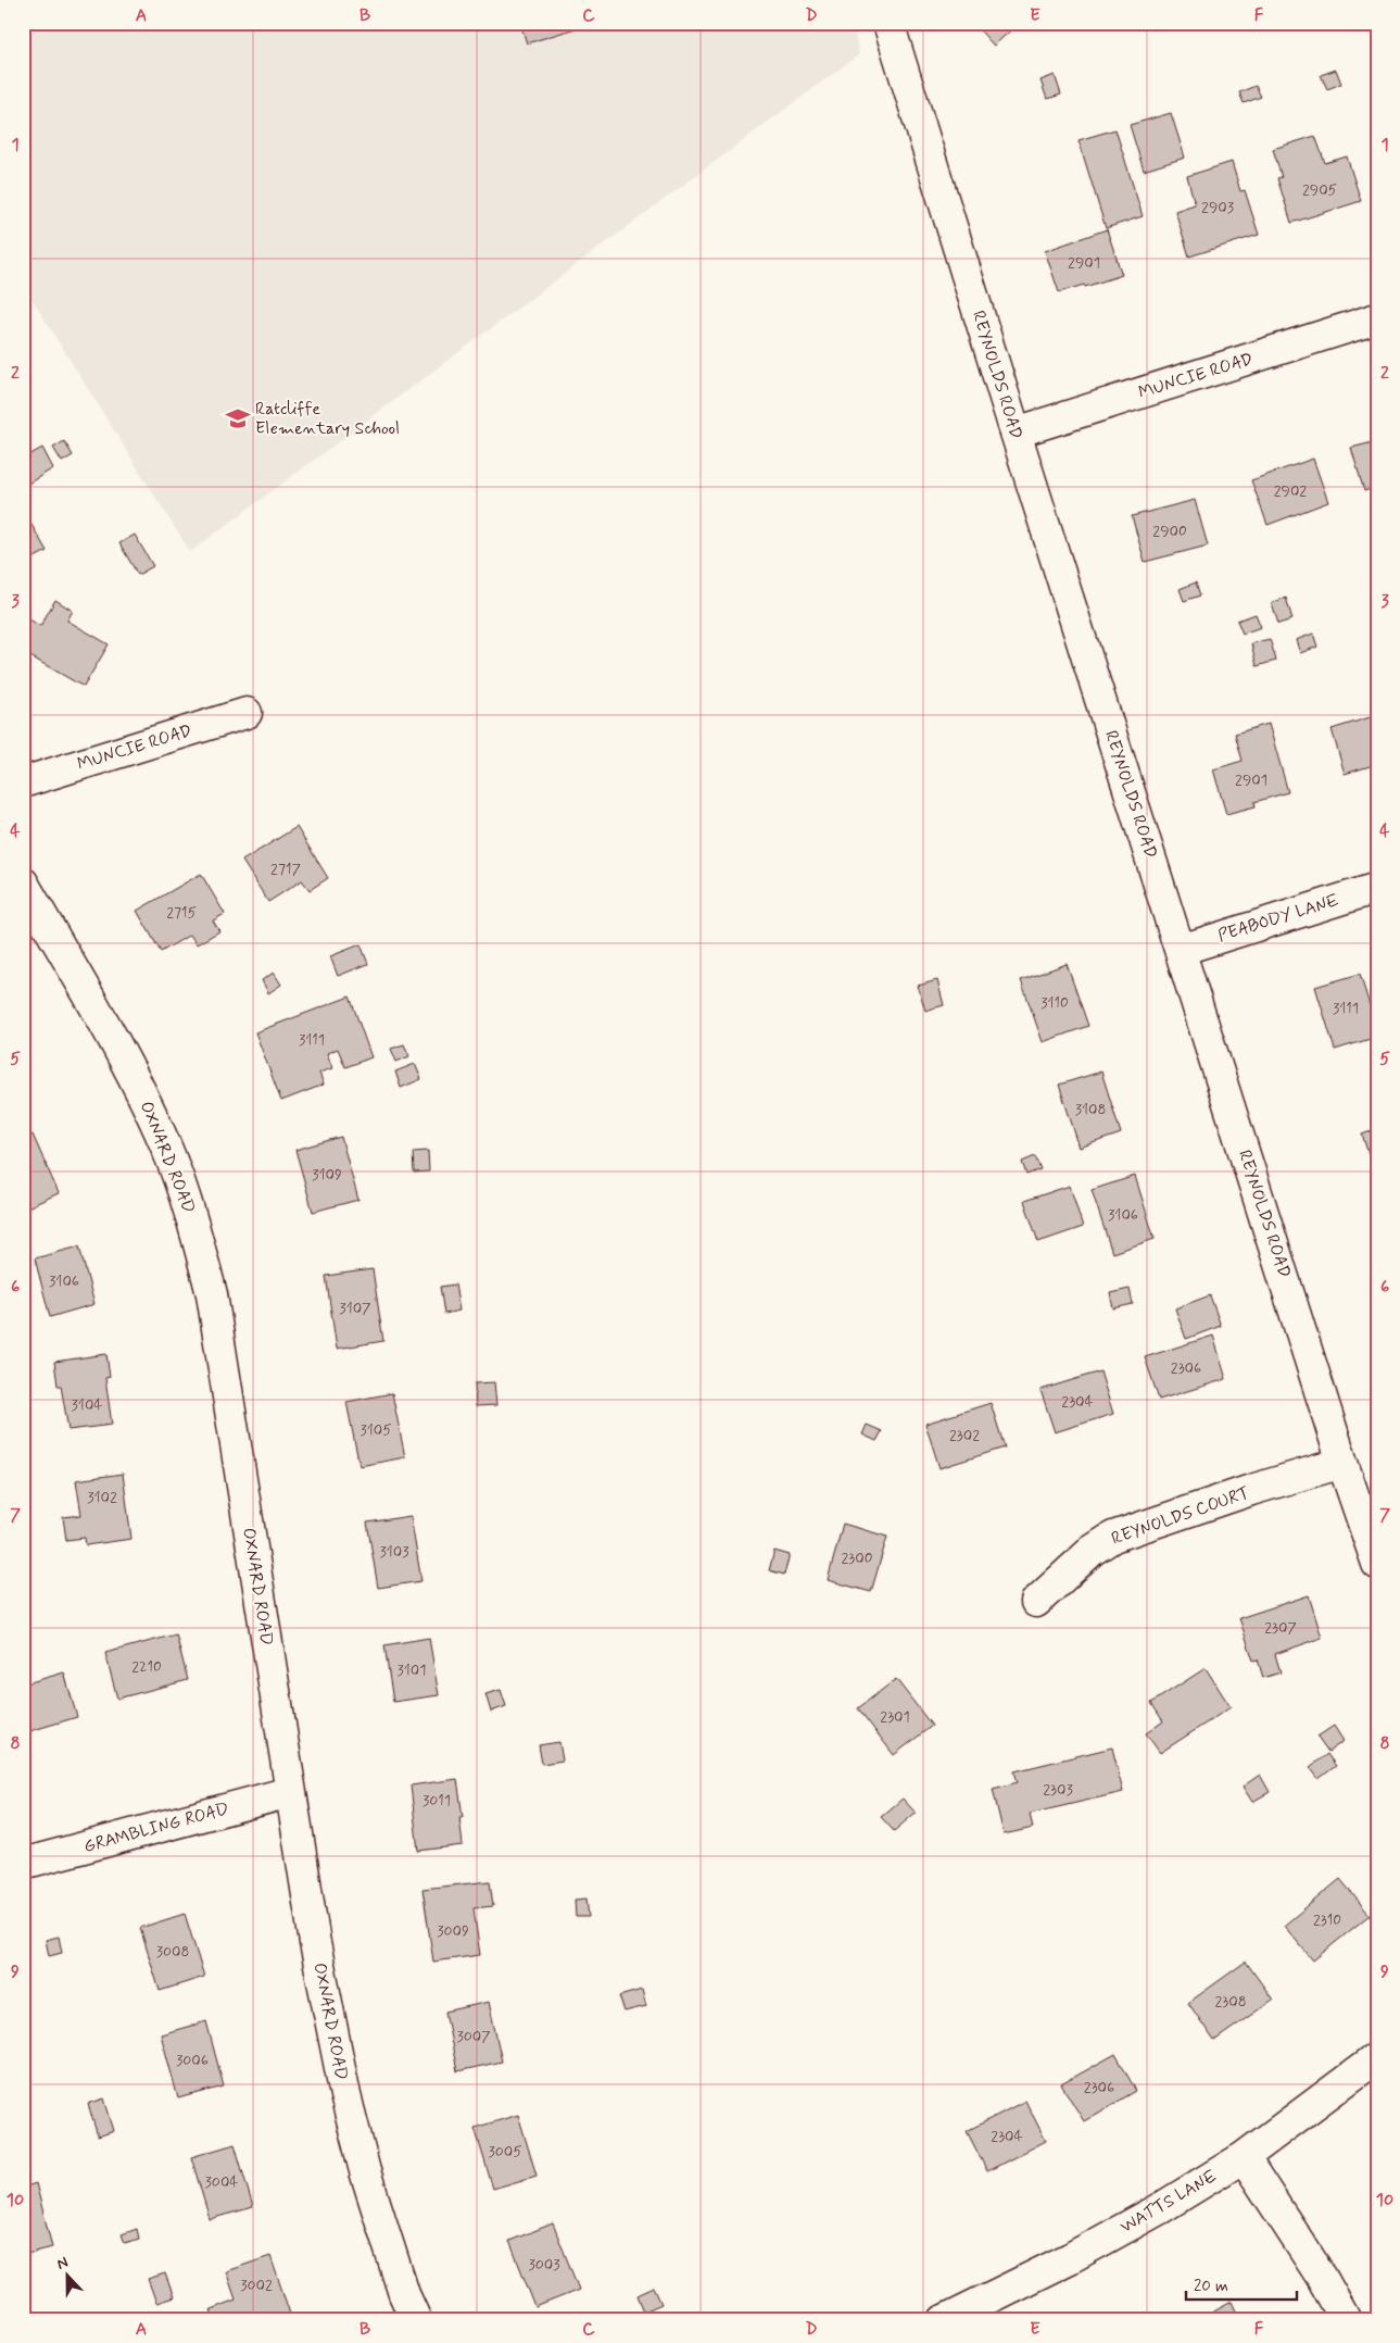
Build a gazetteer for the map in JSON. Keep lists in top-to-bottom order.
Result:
{
  "streets": {
    "street": [
      "REYNOLDS ROAD",
      "MUNCIE ROAD",
      "PEABODY LANE",
      "OXNARD ROAD",
      "REYNOLDS COURT",
      "GRAMBLING ROAD",
      "WATTS LANE"
    ]
  },
  "crossings": [
    ["REYNOLDS ROAD", "MUNCIE ROAD"],
    ["REYNOLDS ROAD", "PEABODY LANE"],
    ["REYNOLDS ROAD", "REYNOLDS COURT"],
    ["OXNARD ROAD", "GRAMBLING ROAD"]
  ],
  "places": {
    "school or university": ["Ratcliffe Elementary School"]
  },
  "house_numbers": [
    "2905",
    "2903",
    "2901",
    "2902",
    "2900",
    "2901",
    "2717",
    "2715",
    "3110",
    "3111",
    "3111",
    "3108",
    "3109",
    "3106",
    "3106",
    "3107",
    "2306",
    "2304",
    "3104",
    "3105",
    "2302",
    "3102",
    "3103",
    "2300",
    "2307",
    "2210",
    "3101",
    "2301",
    "2303",
    "3011",
    "2310",
    "3009",
    "3008",
    "2308",
    "3007",
    "3006",
    "2306",
    "2304",
    "3005",
    "3004",
    "3003",
    "3002"
  ],
  "scale_bar": "20 m",
  "north": "top",
  "grid": {
    "columns": [
      "A",
      "B",
      "C",
      "D",
      "E",
      "F"
    ],
    "rows": [
      "1",
      "2",
      "3",
      "4",
      "5",
      "6",
      "7",
      "8",
      "9",
      "10"
    ]
  }
}
